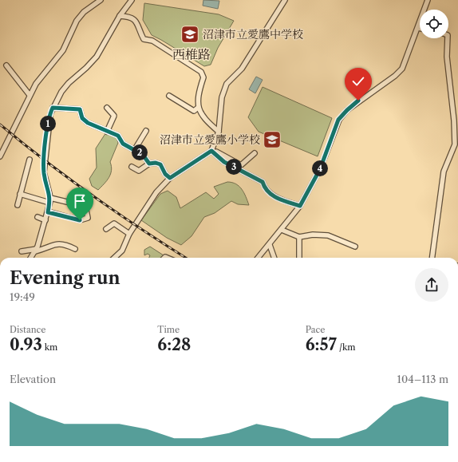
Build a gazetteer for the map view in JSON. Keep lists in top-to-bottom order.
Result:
{
  "districts": ["西椎路"],
  "places": {
    "school or university": ["沼津市立愛鷹中学校", "沼津市立愛鷹小学校"]
  },
  "page": {
    "pins": [
      "1",
      "2",
      "3",
      "4"
    ],
    "heading": ["Evening run", "19:49"],
    "stats": [
      ["Distance", "0.93 km"],
      ["Time", "6:28"],
      ["Pace", "6:57 /km"]
    ],
    "chart": ["Elevation", "104–113 m"]
  }
}
